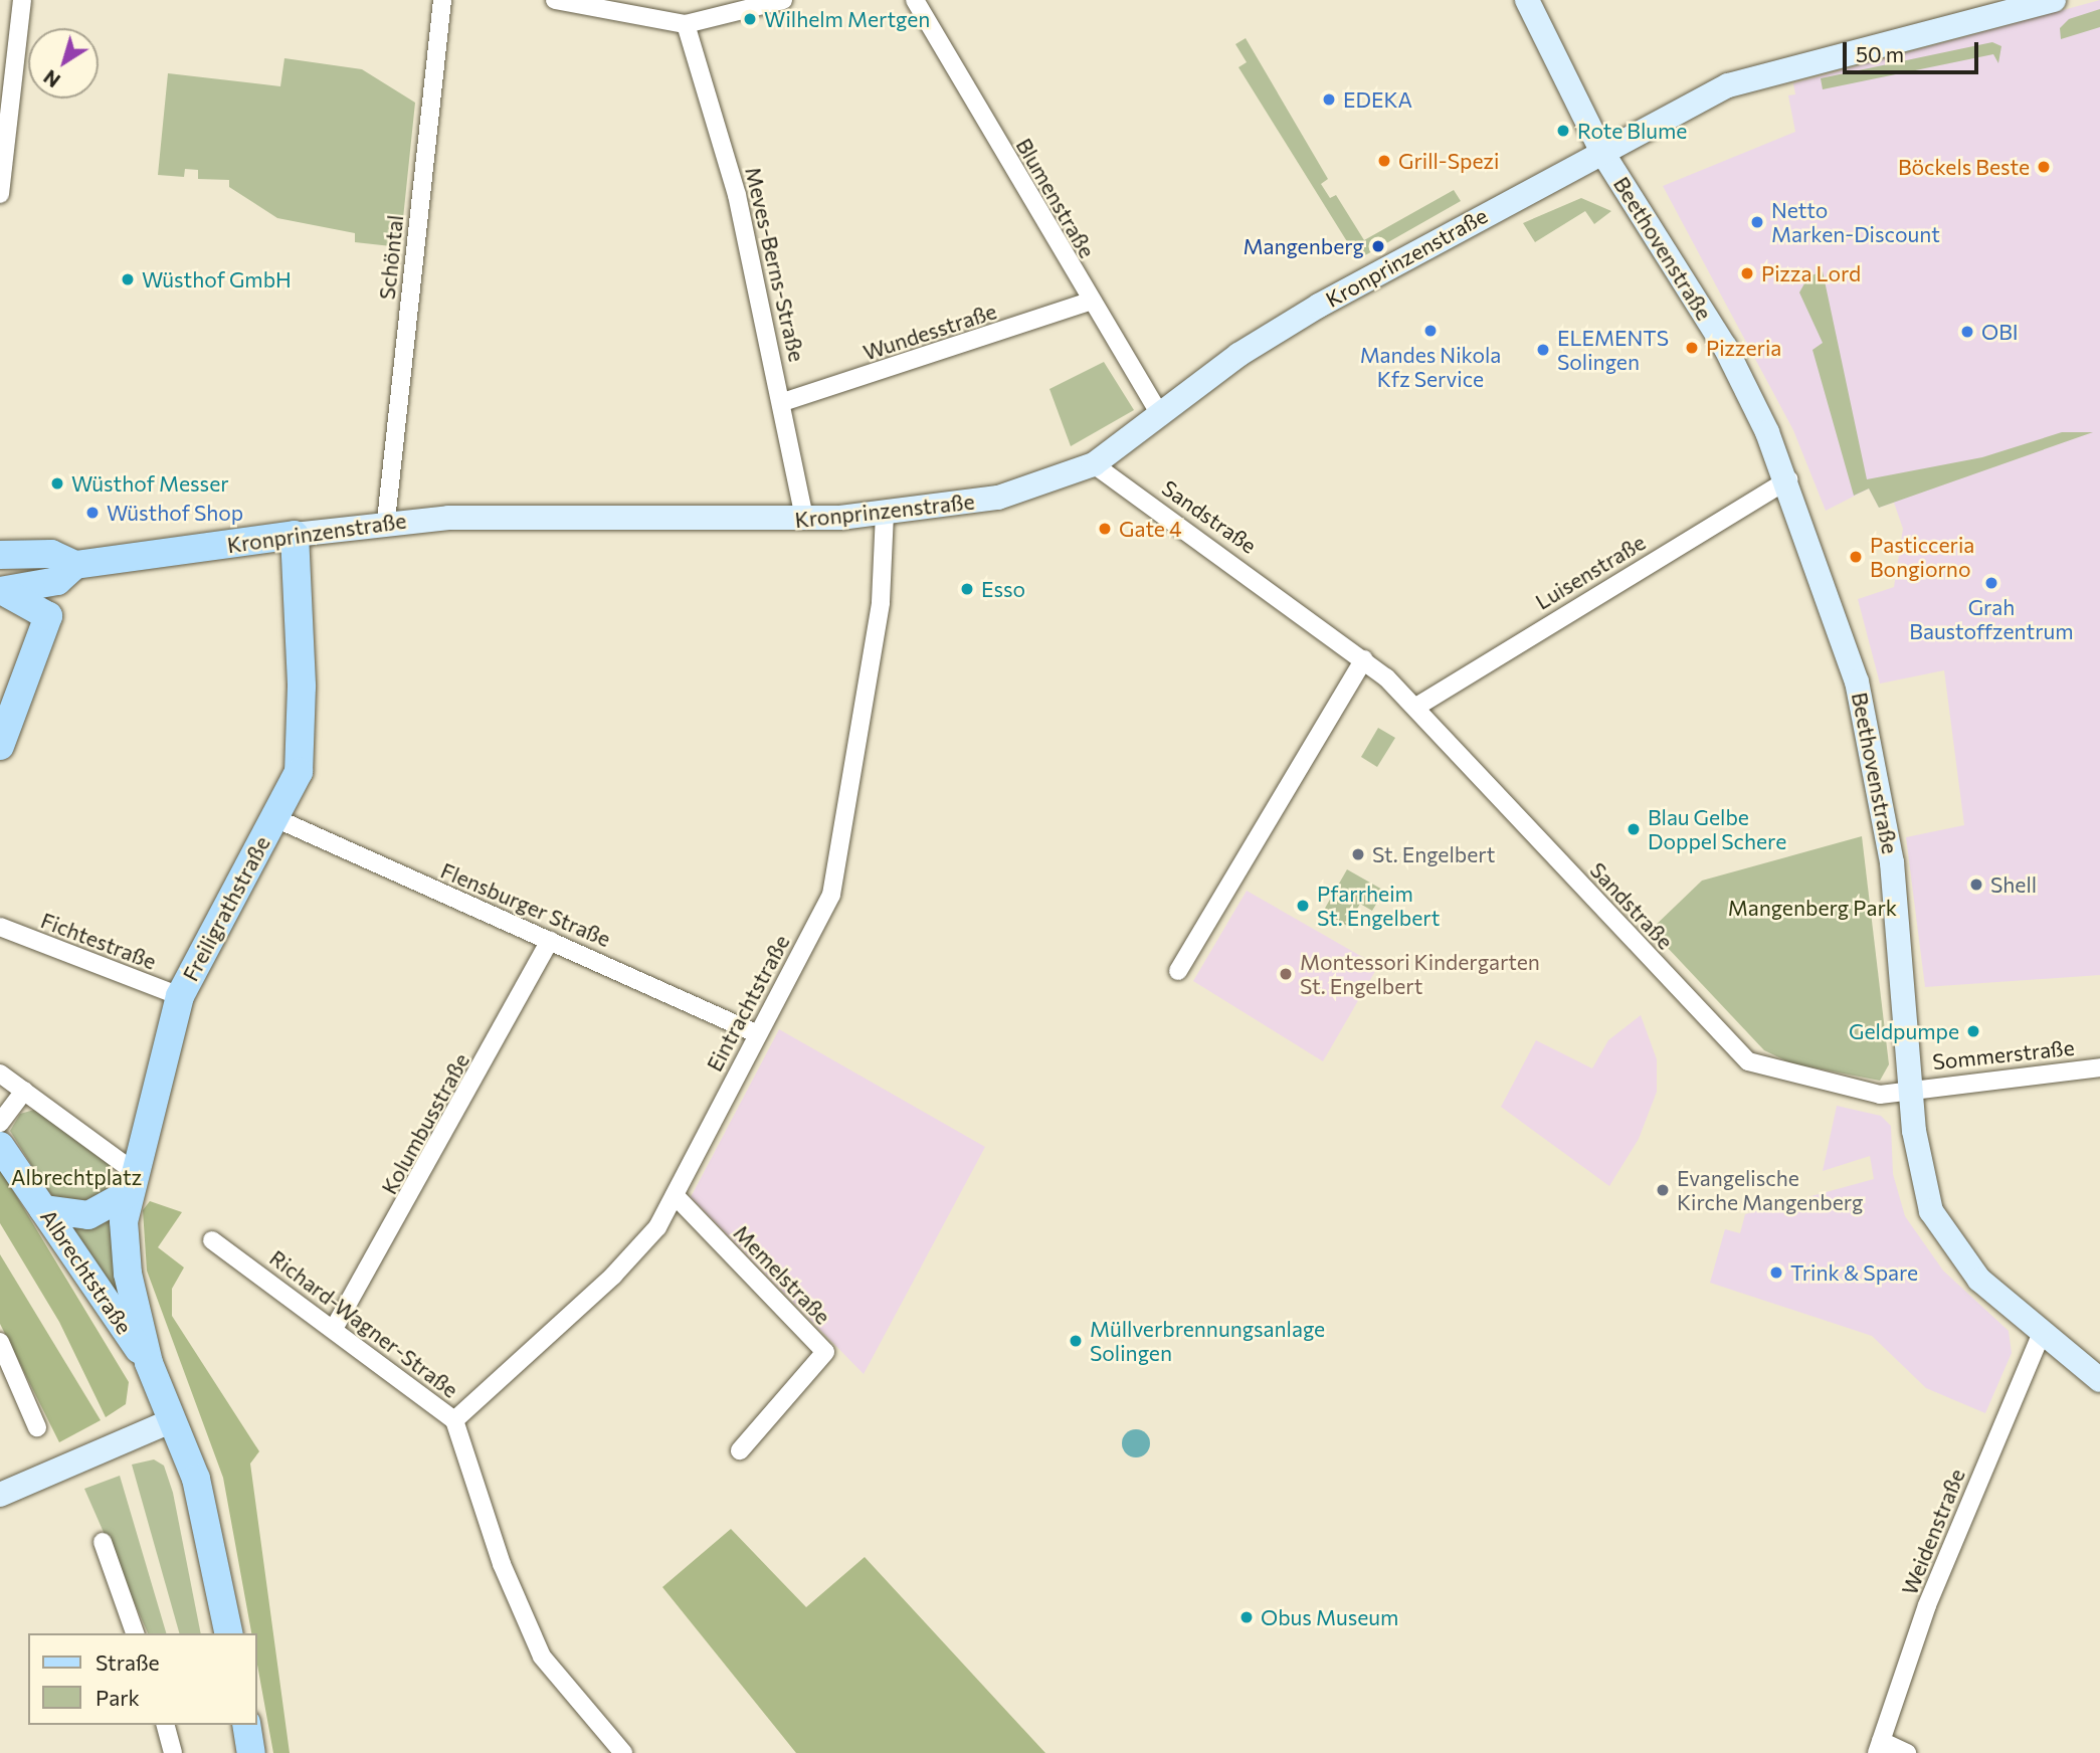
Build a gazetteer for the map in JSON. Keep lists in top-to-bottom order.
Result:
{
  "streets": {
    "main road": [
      "Beethovenstraße",
      "Kronprinzenstraße",
      "Freiligrathstraße",
      "Albrechtstraße"
    ],
    "street": [
      "Blumenstraße",
      "Schöntal",
      "Meves-Berns-Straße",
      "Wundesstraße",
      "Sandstraße",
      "Luisenstraße",
      "Flensburger Straße",
      "Fichtestraße",
      "Eintrachtstraße",
      "Sommerstraße",
      "Kolumbusstraße",
      "Memelstraße",
      "Richard-Wagner-Straße",
      "Weidenstraße"
    ]
  },
  "crossings": [
    ["Blumenstraße", "Kronprinzenstraße"],
    ["Blumenstraße", "Wundesstraße"],
    ["Beethovenstraße", "Kronprinzenstraße"],
    ["Beethovenstraße", "Sandstraße"],
    ["Beethovenstraße", "Luisenstraße"],
    ["Beethovenstraße", "Sommerstraße"],
    ["Beethovenstraße", "Weidenstraße"],
    ["Schöntal", "Kronprinzenstraße"],
    ["Kronprinzenstraße", "Meves-Berns-Straße"],
    ["Kronprinzenstraße", "Sandstraße"],
    ["Kronprinzenstraße", "Freiligrathstraße"],
    ["Kronprinzenstraße", "Eintrachtstraße"],
    ["Meves-Berns-Straße", "Wundesstraße"],
    ["Sandstraße", "Luisenstraße"],
    ["Sandstraße", "Sommerstraße"],
    ["Flensburger Straße", "Freiligrathstraße"],
    ["Flensburger Straße", "Eintrachtstraße"],
    ["Flensburger Straße", "Kolumbusstraße"],
    ["Freiligrathstraße", "Fichtestraße"],
    ["Freiligrathstraße", "Albrechtstraße"],
    ["Eintrachtstraße", "Memelstraße"],
    ["Eintrachtstraße", "Richard-Wagner-Straße"],
    ["Kolumbusstraße", "Richard-Wagner-Straße"]
  ],
  "parks": ["Mangenberg Park", "Albrechtplatz"],
  "places": [
    "Wilhelm Mertgen",
    "EDEKA",
    "Rote Blume",
    "Grill-Spezi",
    "Böckels Beste",
    "Netto Marken-Discount",
    "Mangenberg",
    "Pizza Lord",
    "Wüsthof GmbH",
    "Mandes Nikola Kfz Service",
    "OBI",
    "Pizzeria",
    "ELEMENTS Solingen",
    "Wüsthof Messer",
    "Wüsthof Shop",
    "Gate 4",
    "Pasticceria Bongiorno",
    "Grah Baustoffzentrum",
    "Esso",
    "Blau Gelbe Doppel Schere",
    "St. Engelbert",
    "Shell",
    "Pfarrheim St. Engelbert",
    "Montessori Kindergarten St. Engelbert",
    "Geldpumpe",
    "Evangelische Kirche Mangenberg",
    "Trink & Spare",
    "Müllverbrennungsanlage Solingen",
    "Obus Museum"
  ],
  "legend": ["Straße", "Park"],
  "scale_bar": "50 m",
  "north": "bottom left"
}
